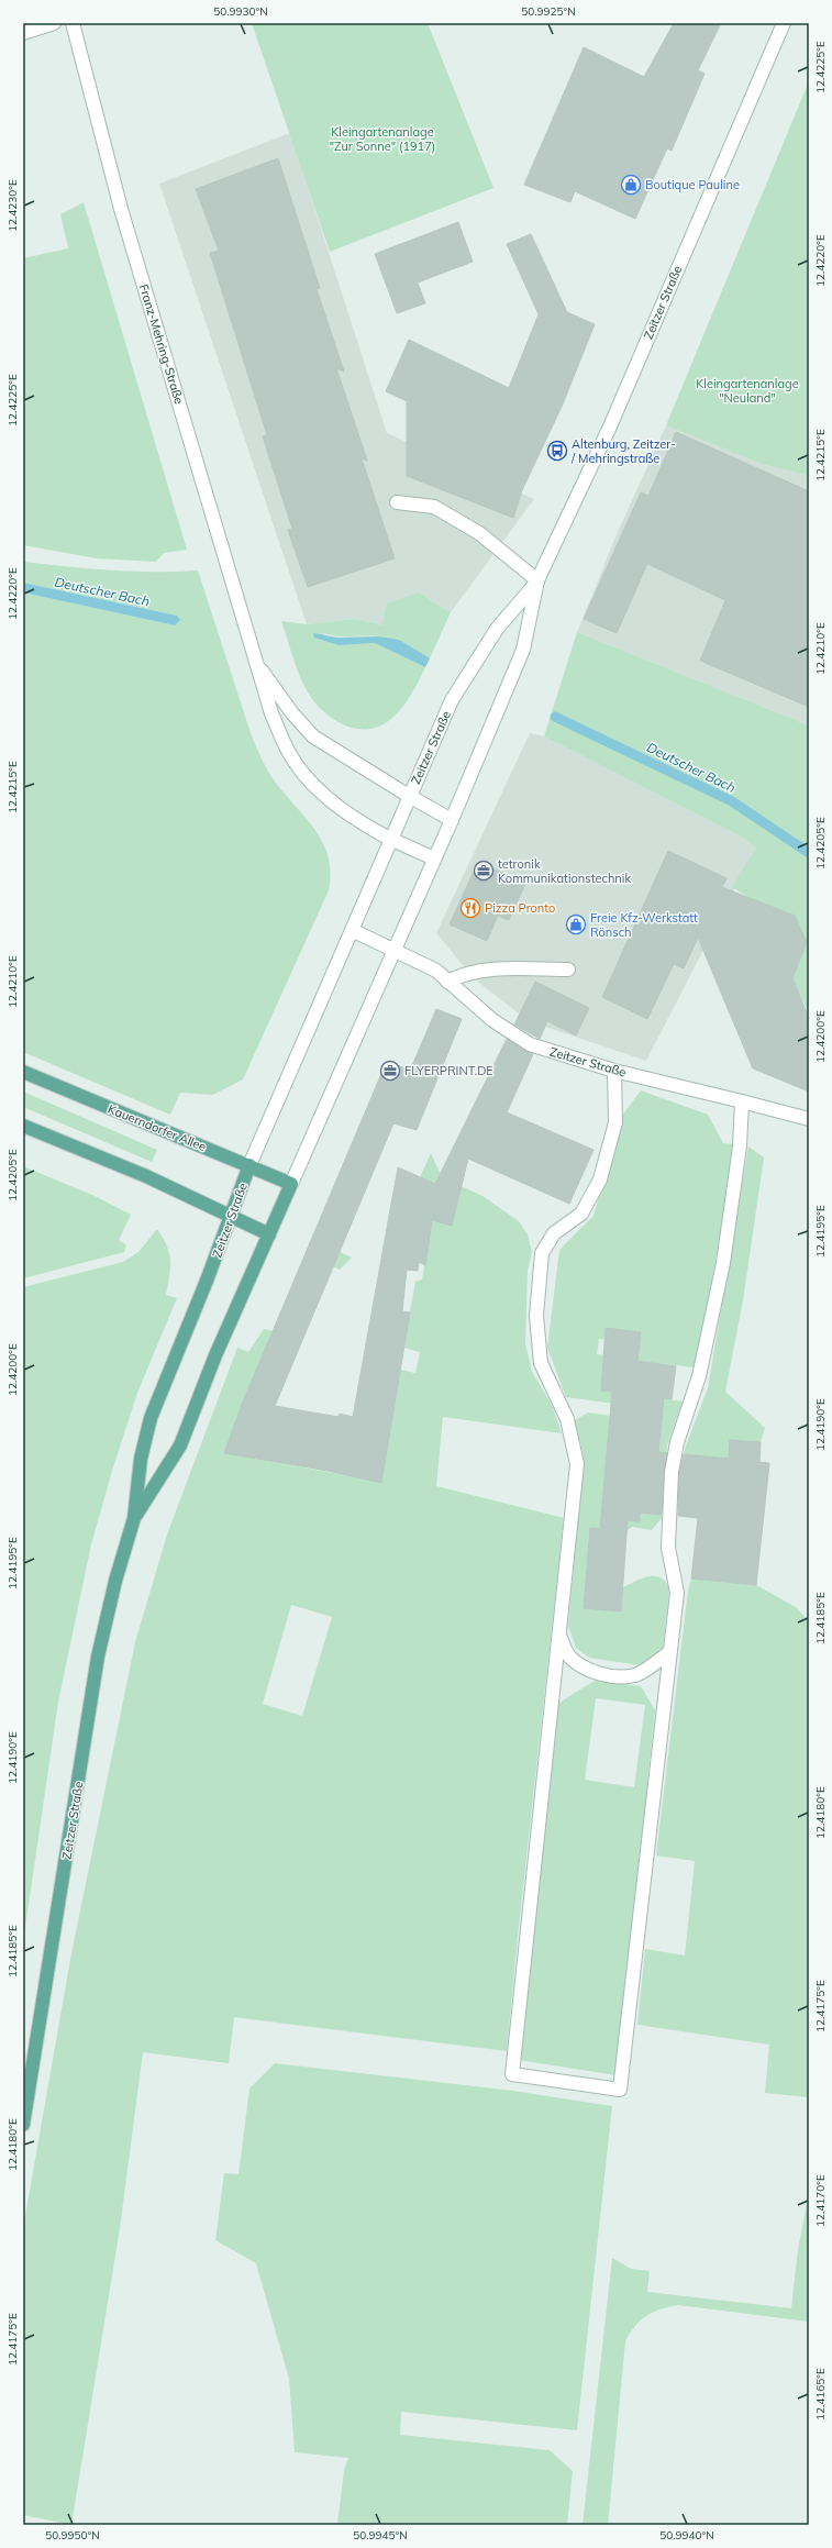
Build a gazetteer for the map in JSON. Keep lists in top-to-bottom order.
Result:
{
  "streets": {
    "main road": ["Zeitzer Straße", "Franz-Mehring-Straße", "Kauerndorfer Allee"]
  },
  "crossings": [
    ["Zeitzer Straße", "Franz-Mehring-Straße"],
    ["Zeitzer Straße", "Kauerndorfer Allee"]
  ],
  "water": ["Deutscher Bach"],
  "parks": ["Kleingartenanlage \"Zur Sonne\" (1917)", "Kleingartenanlage \"Neuland\""],
  "places": {
    "shop": ["Boutique Pauline", "Freie Kfz-Werkstatt Rönsch"],
    "bus stop": ["Altenburg, Zeitzer- / Mehringstraße"],
    "office": ["tetronik Kommunikationstechnik", "FLYERPRINT.DE"],
    "restaurant": ["Pizza Pronto"]
  },
  "coordinates": [
    "50.9930°N",
    "50.9925°N",
    "12.4225°E",
    "12.4230°E",
    "12.4220°E",
    "12.4215°E",
    "12.4210°E",
    "12.4205°E",
    "12.4200°E",
    "12.4195°E",
    "12.4190°E",
    "12.4185°E",
    "12.4180°E",
    "12.4175°E",
    "12.4170°E",
    "12.4165°E",
    "50.9950°N",
    "50.9945°N",
    "50.9940°N"
  ]
}
